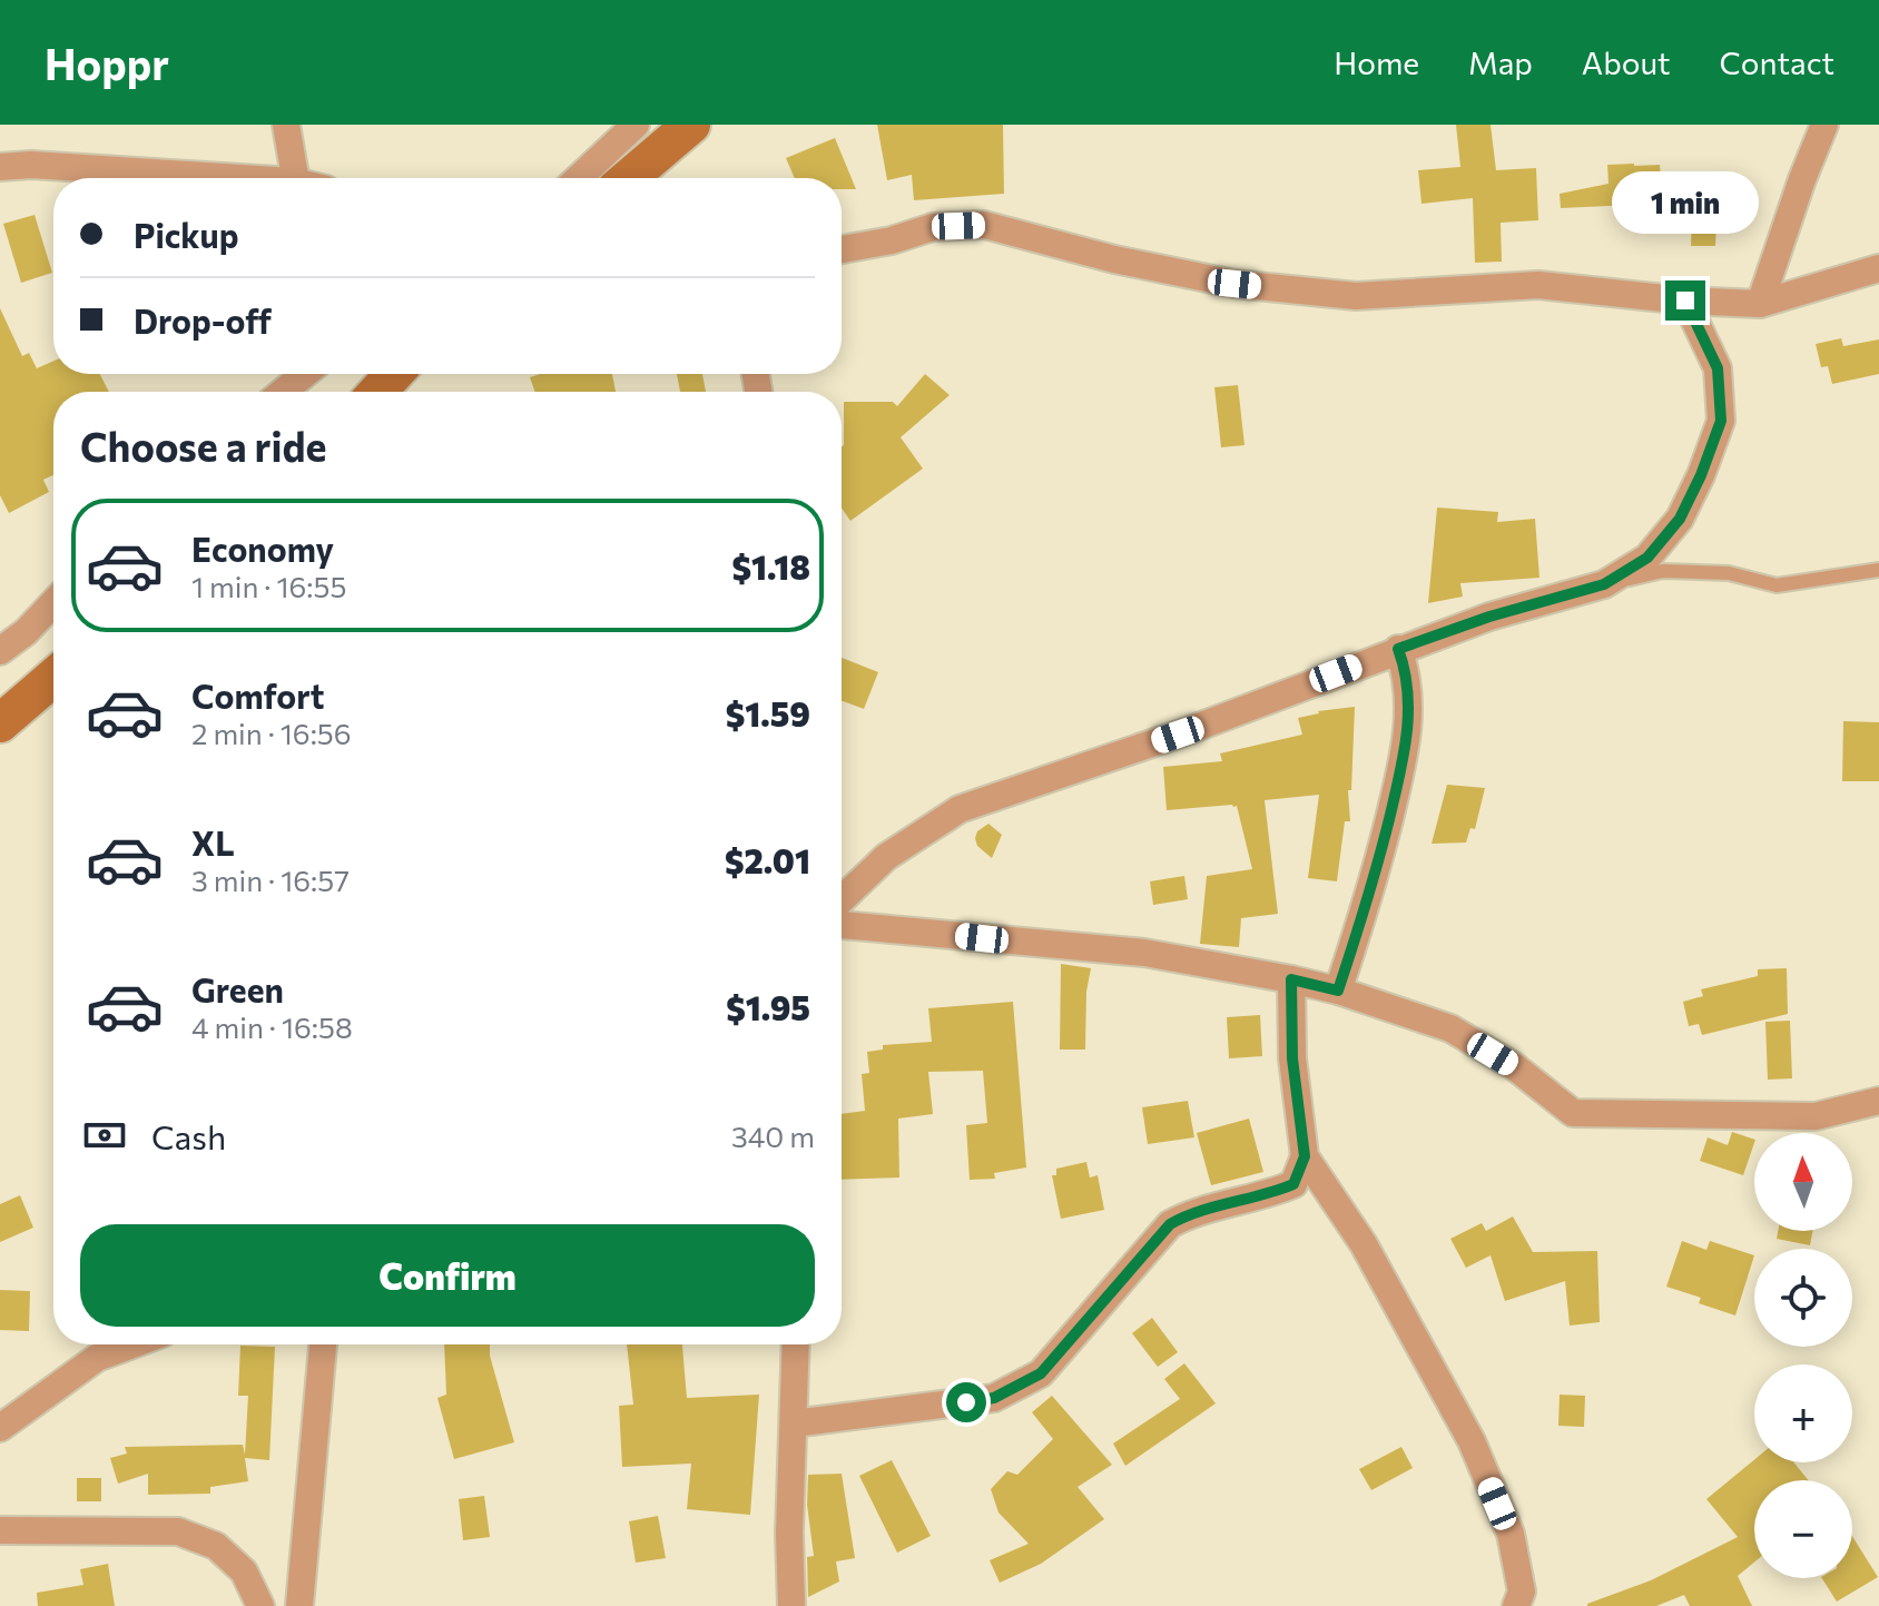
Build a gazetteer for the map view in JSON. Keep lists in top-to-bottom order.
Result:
{
  "north": "top",
  "page": {
    "header": "Hoppr",
    "nav": [
      "Home",
      "Map",
      "About",
      "Contact"
    ],
    "bubble": "1 min",
    "banner": ["Pickup", "Drop-off"],
    "heading": "Choose a ride",
    "list": [
      {
        "name": "Economy",
        "note": "1 min · 16:55",
        "value": "$1.18"
      },
      {
        "name": "Comfort",
        "note": "2 min · 16:56",
        "value": "$1.59"
      },
      {
        "name": "XL",
        "note": "3 min · 16:57",
        "value": "$2.01"
      },
      {
        "name": "Green",
        "note": "4 min · 16:58",
        "value": "$1.95"
      }
    ],
    "pay": ["Cash", "340 m"],
    "map_buttons": ["+", "−"],
    "buttons": "Confirm"
  }
}
